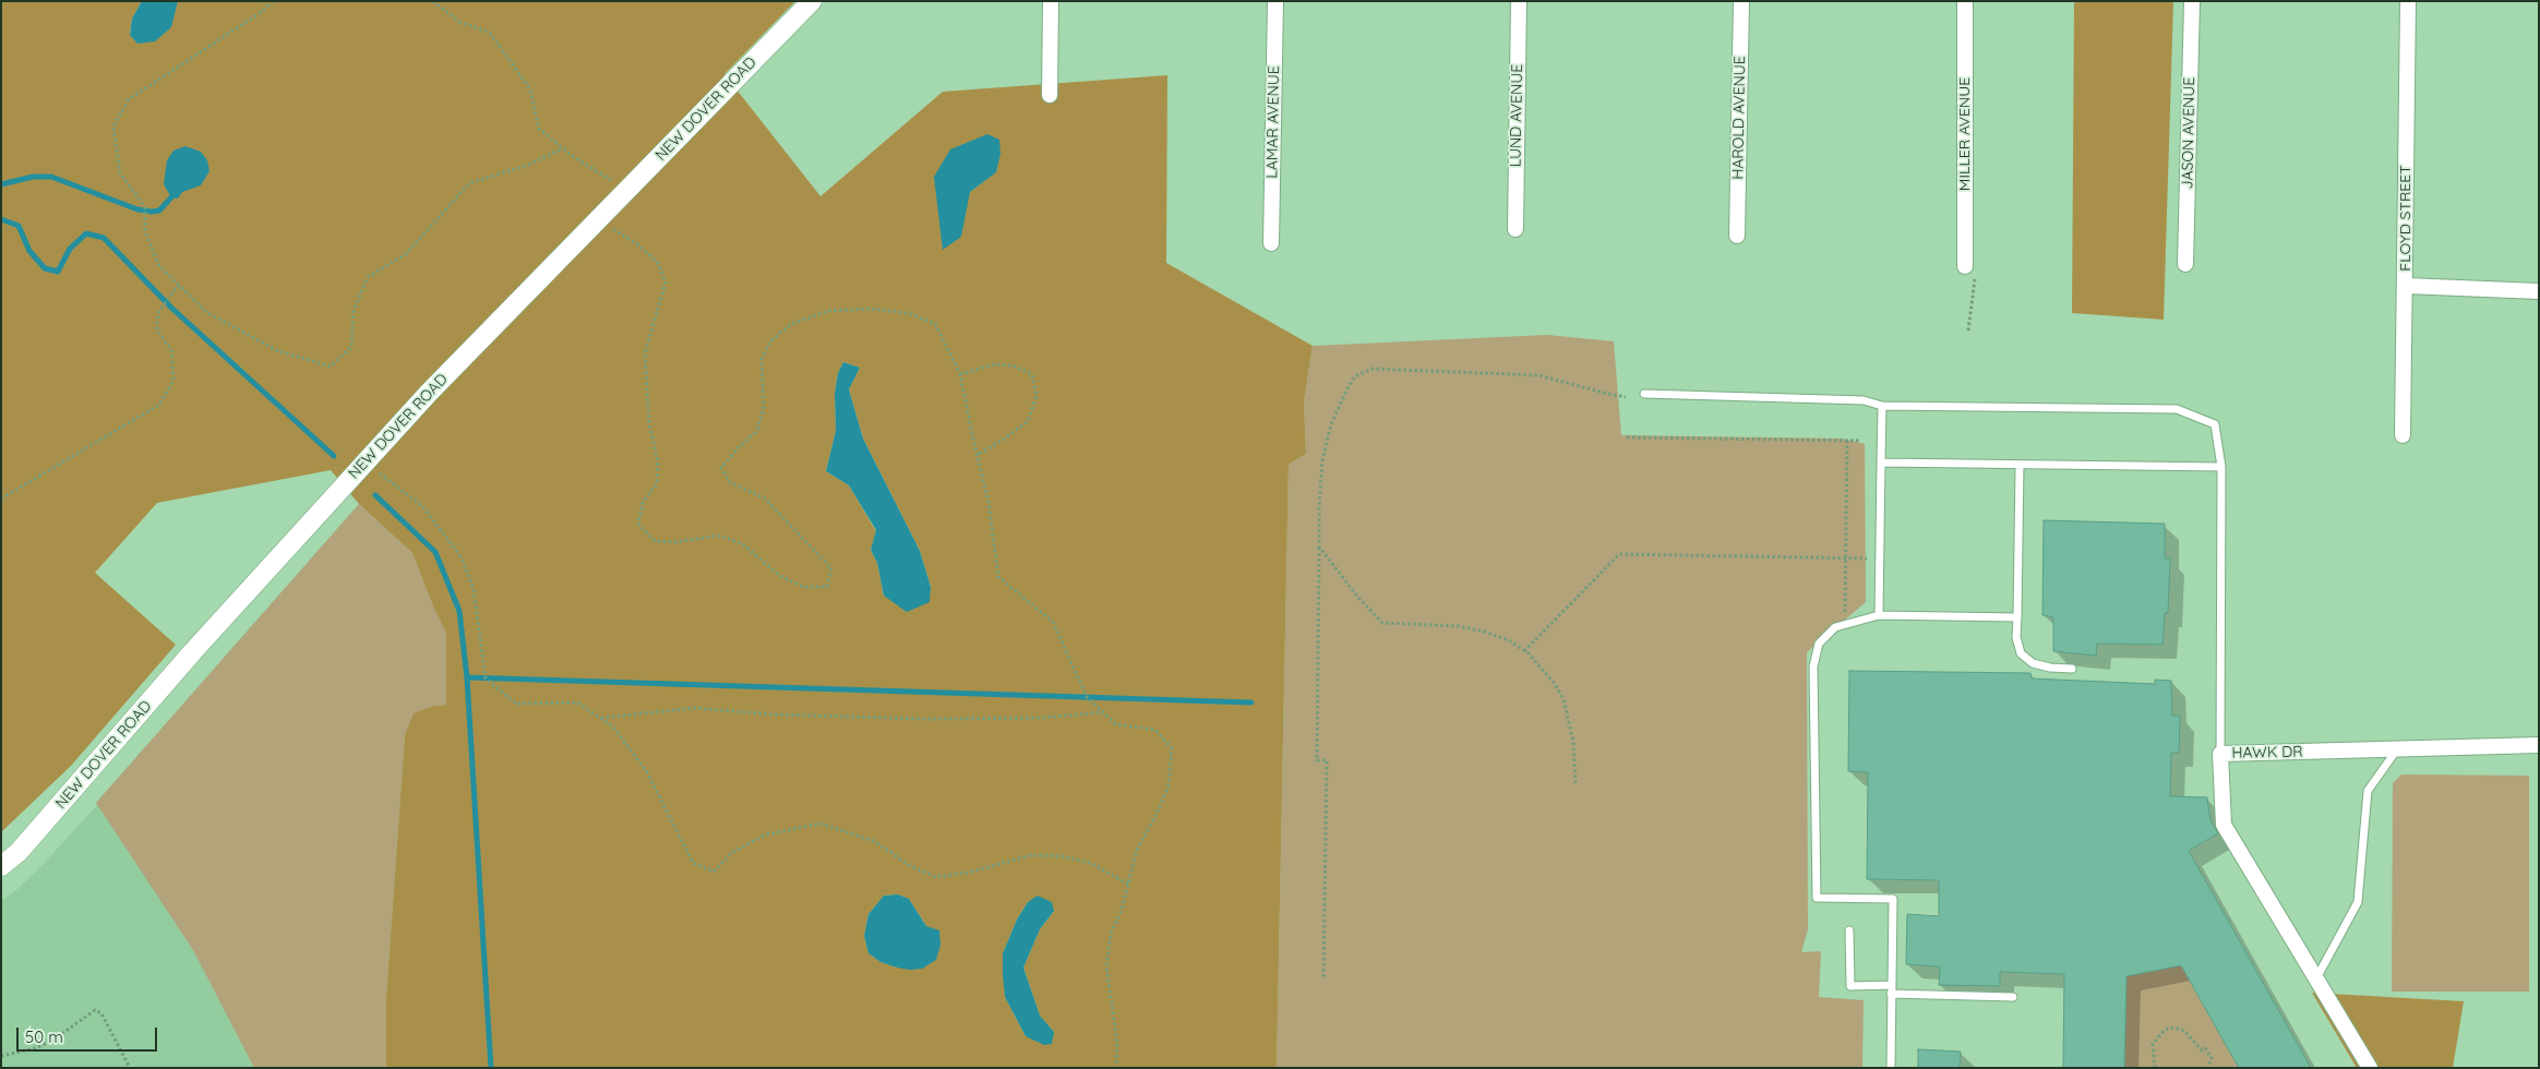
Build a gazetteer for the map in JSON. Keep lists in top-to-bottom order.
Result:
{
  "streets": {
    "street": [
      "NEW DOVER ROAD",
      "LUND AVENUE",
      "HAROLD AVENUE",
      "LAMAR AVENUE",
      "JASON AVENUE",
      "MILLER AVENUE",
      "FLOYD STREET",
      "HAWK DR"
    ]
  },
  "scale_bar": "50 m"
}
